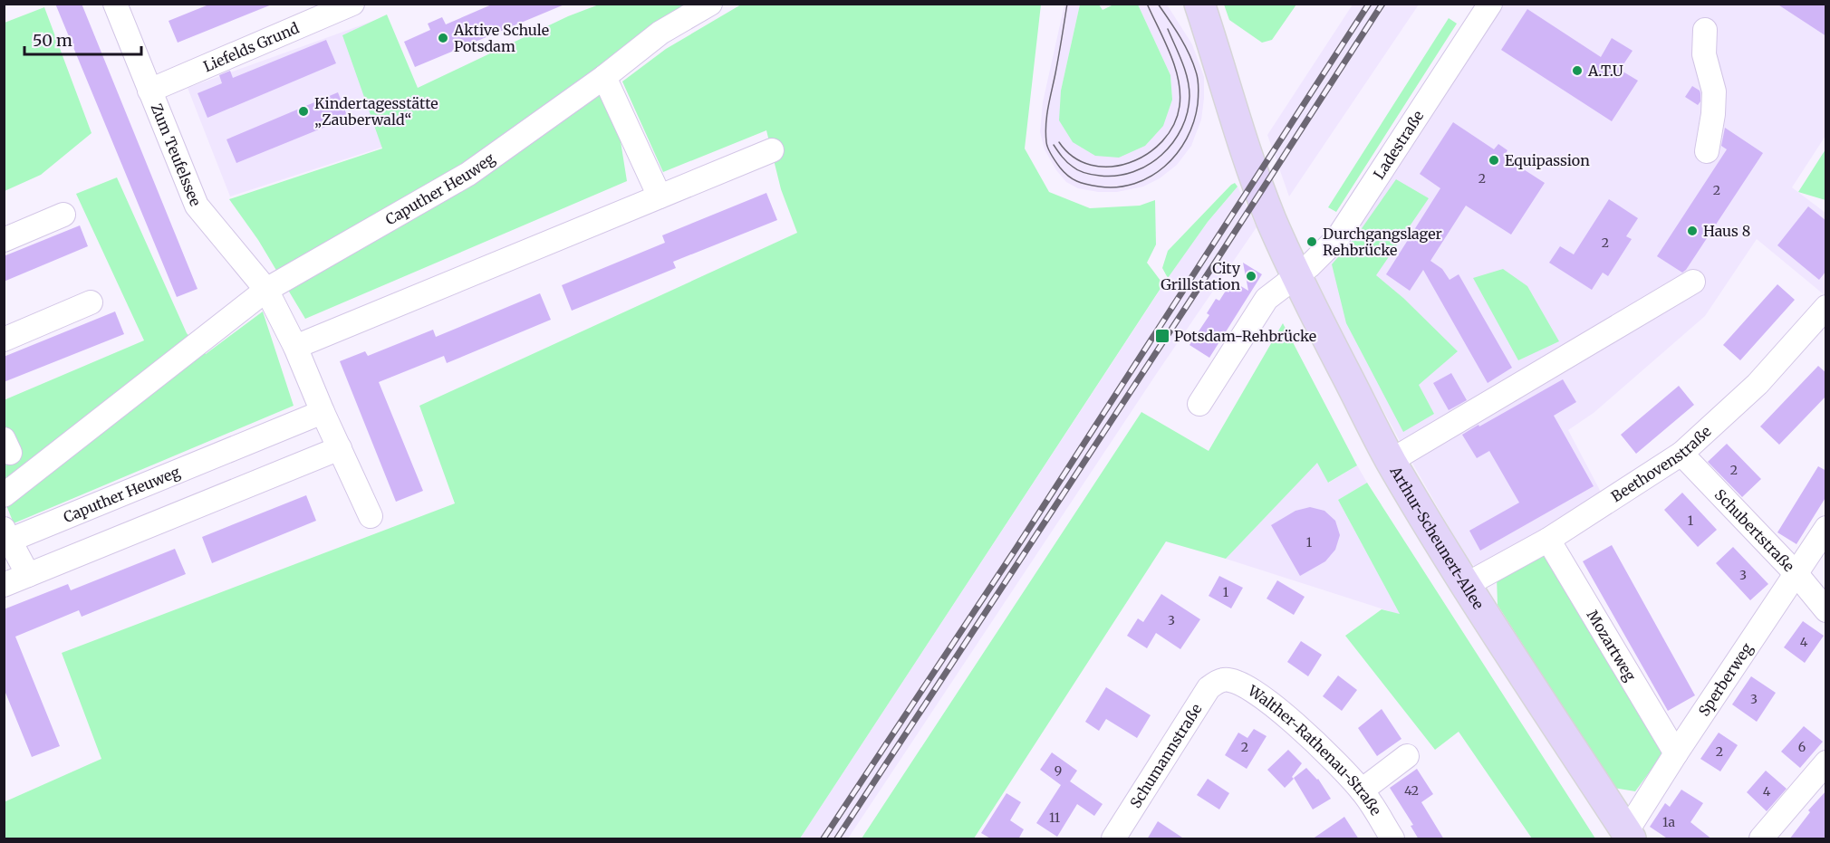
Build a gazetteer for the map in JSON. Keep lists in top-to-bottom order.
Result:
{
  "streets": {
    "main road": ["Arthur-Scheunert-Allee"],
    "street": [
      "Liefelds Grund",
      "Ladestraße",
      "Zum Teufelssee",
      "Caputher Heuweg",
      "Beethovenstraße",
      "Schubertstraße",
      "Mozartweg",
      "Sperberweg",
      "Walther-Rathenau-Straße",
      "Schumannstraße"
    ]
  },
  "crossings": [
    ["Liefelds Grund", "Zum Teufelssee"],
    ["Ladestraße", "Arthur-Scheunert-Allee"],
    ["Zum Teufelssee", "Caputher Heuweg"],
    ["Beethovenstraße", "Schubertstraße"],
    ["Beethovenstraße", "Arthur-Scheunert-Allee"],
    ["Beethovenstraße", "Mozartweg"],
    ["Schubertstraße", "Sperberweg"],
    ["Arthur-Scheunert-Allee", "Sperberweg"],
    ["Mozartweg", "Sperberweg"],
    ["Walther-Rathenau-Straße", "Schumannstraße"]
  ],
  "places": {
    "other": [
      "Aktive Schule Potsdam",
      "A.T.U",
      "Kindertagesstätte „Zauberwald“",
      "Equipassion",
      "Haus 8",
      "Durchgangslager Rehbrücke",
      "City Grillstation"
    ],
    "transit": ["Potsdam-Rehbrücke"]
  },
  "house_numbers": [
    "2",
    "2",
    "2",
    "2",
    "1",
    "1",
    "3",
    "1",
    "3",
    "4",
    "3",
    "2",
    "6",
    "2",
    "9",
    "42",
    "4",
    "11",
    "1a"
  ],
  "scale_bar": "50 m"
}
